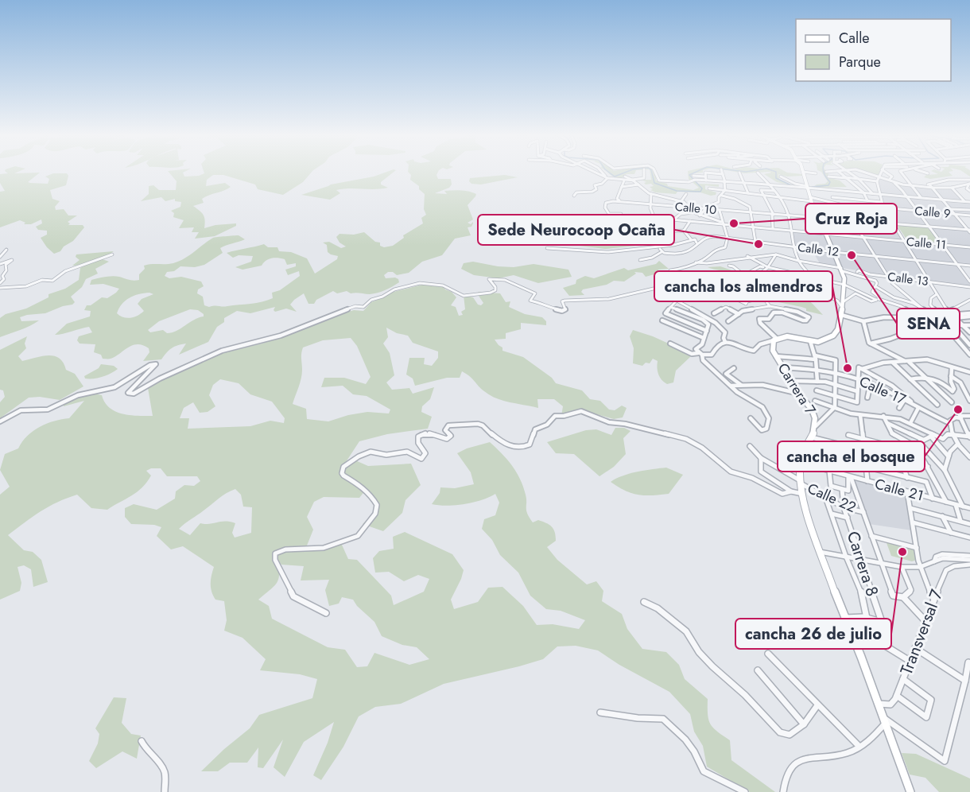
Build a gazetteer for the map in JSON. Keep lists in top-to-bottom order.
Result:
{
  "streets": {
    "street": [
      "Calle 10",
      "Calle 9",
      "Calle 11",
      "Calle 12",
      "Calle 13",
      "Carrera 7",
      "Calle 17",
      "Calle 21",
      "Calle 22",
      "Carrera 8",
      "Transversal 7"
    ]
  },
  "crossings": [
    ["Calle 10", "Calle 11"],
    ["Carrera 7", "Calle 17"],
    ["Carrera 7", "Calle 21"],
    ["Carrera 7", "Calle 22"],
    ["Calle 22", "Carrera 8"]
  ],
  "places": [
    "Cruz Roja",
    "Sede Neurocoop Ocaña",
    "SENA",
    "cancha los almendros",
    "cancha el bosque",
    "cancha 26 de julio"
  ],
  "legend": ["Calle", "Parque"]
}
